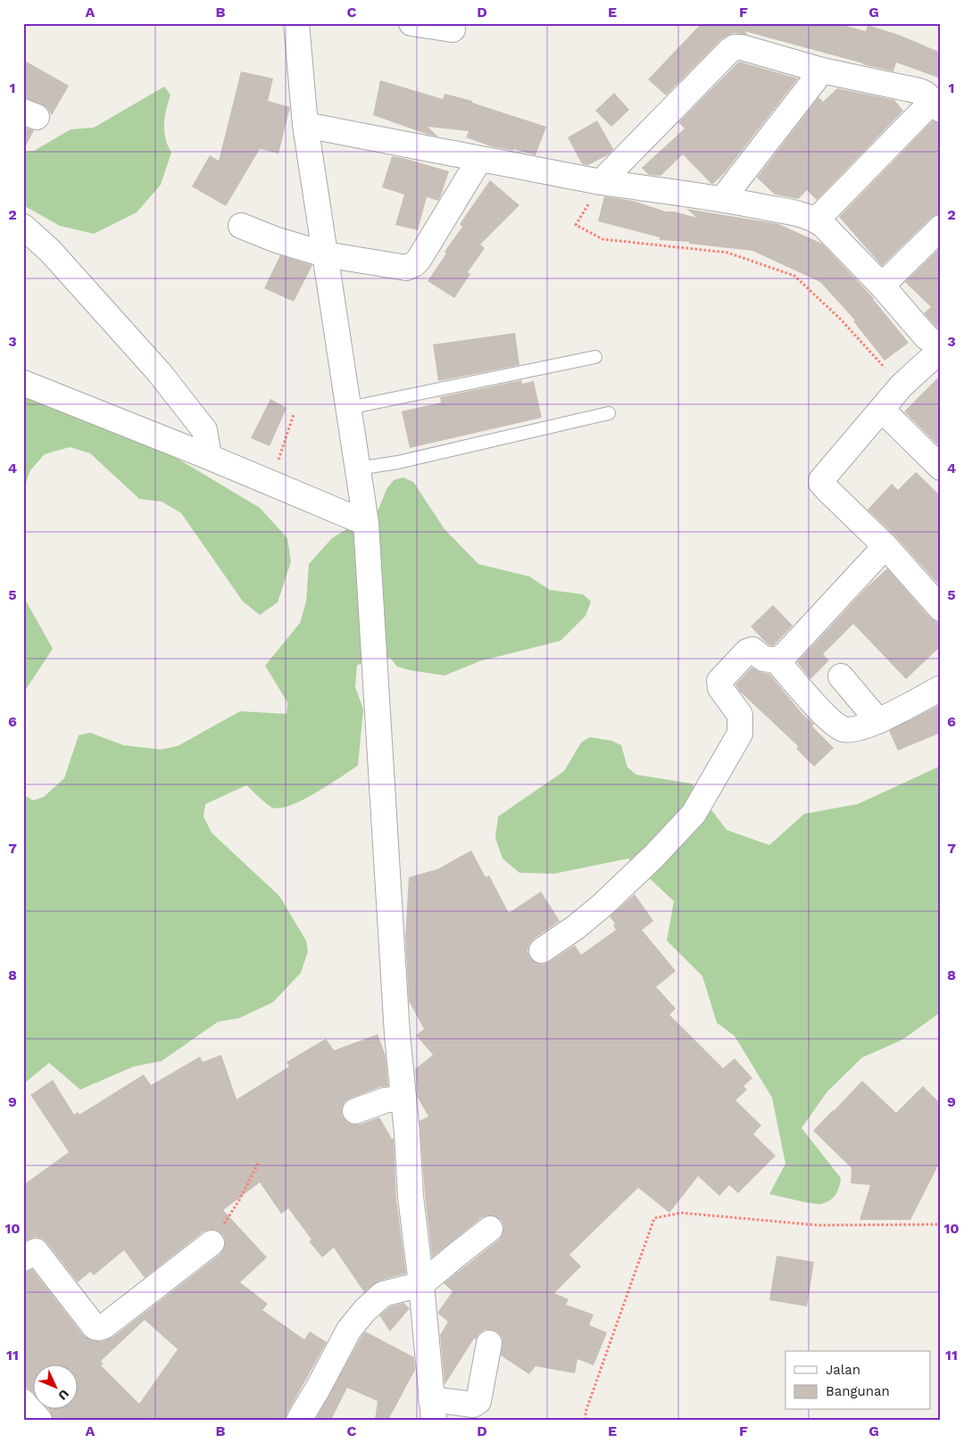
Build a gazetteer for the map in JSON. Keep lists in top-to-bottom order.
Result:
{
  "legend": ["Jalan", "Bangunan"],
  "north": "bottom right",
  "grid": {
    "columns": [
      "A",
      "B",
      "C",
      "D",
      "E",
      "F",
      "G"
    ],
    "rows": [
      "1",
      "2",
      "3",
      "4",
      "5",
      "6",
      "7",
      "8",
      "9",
      "10",
      "11"
    ]
  }
}
